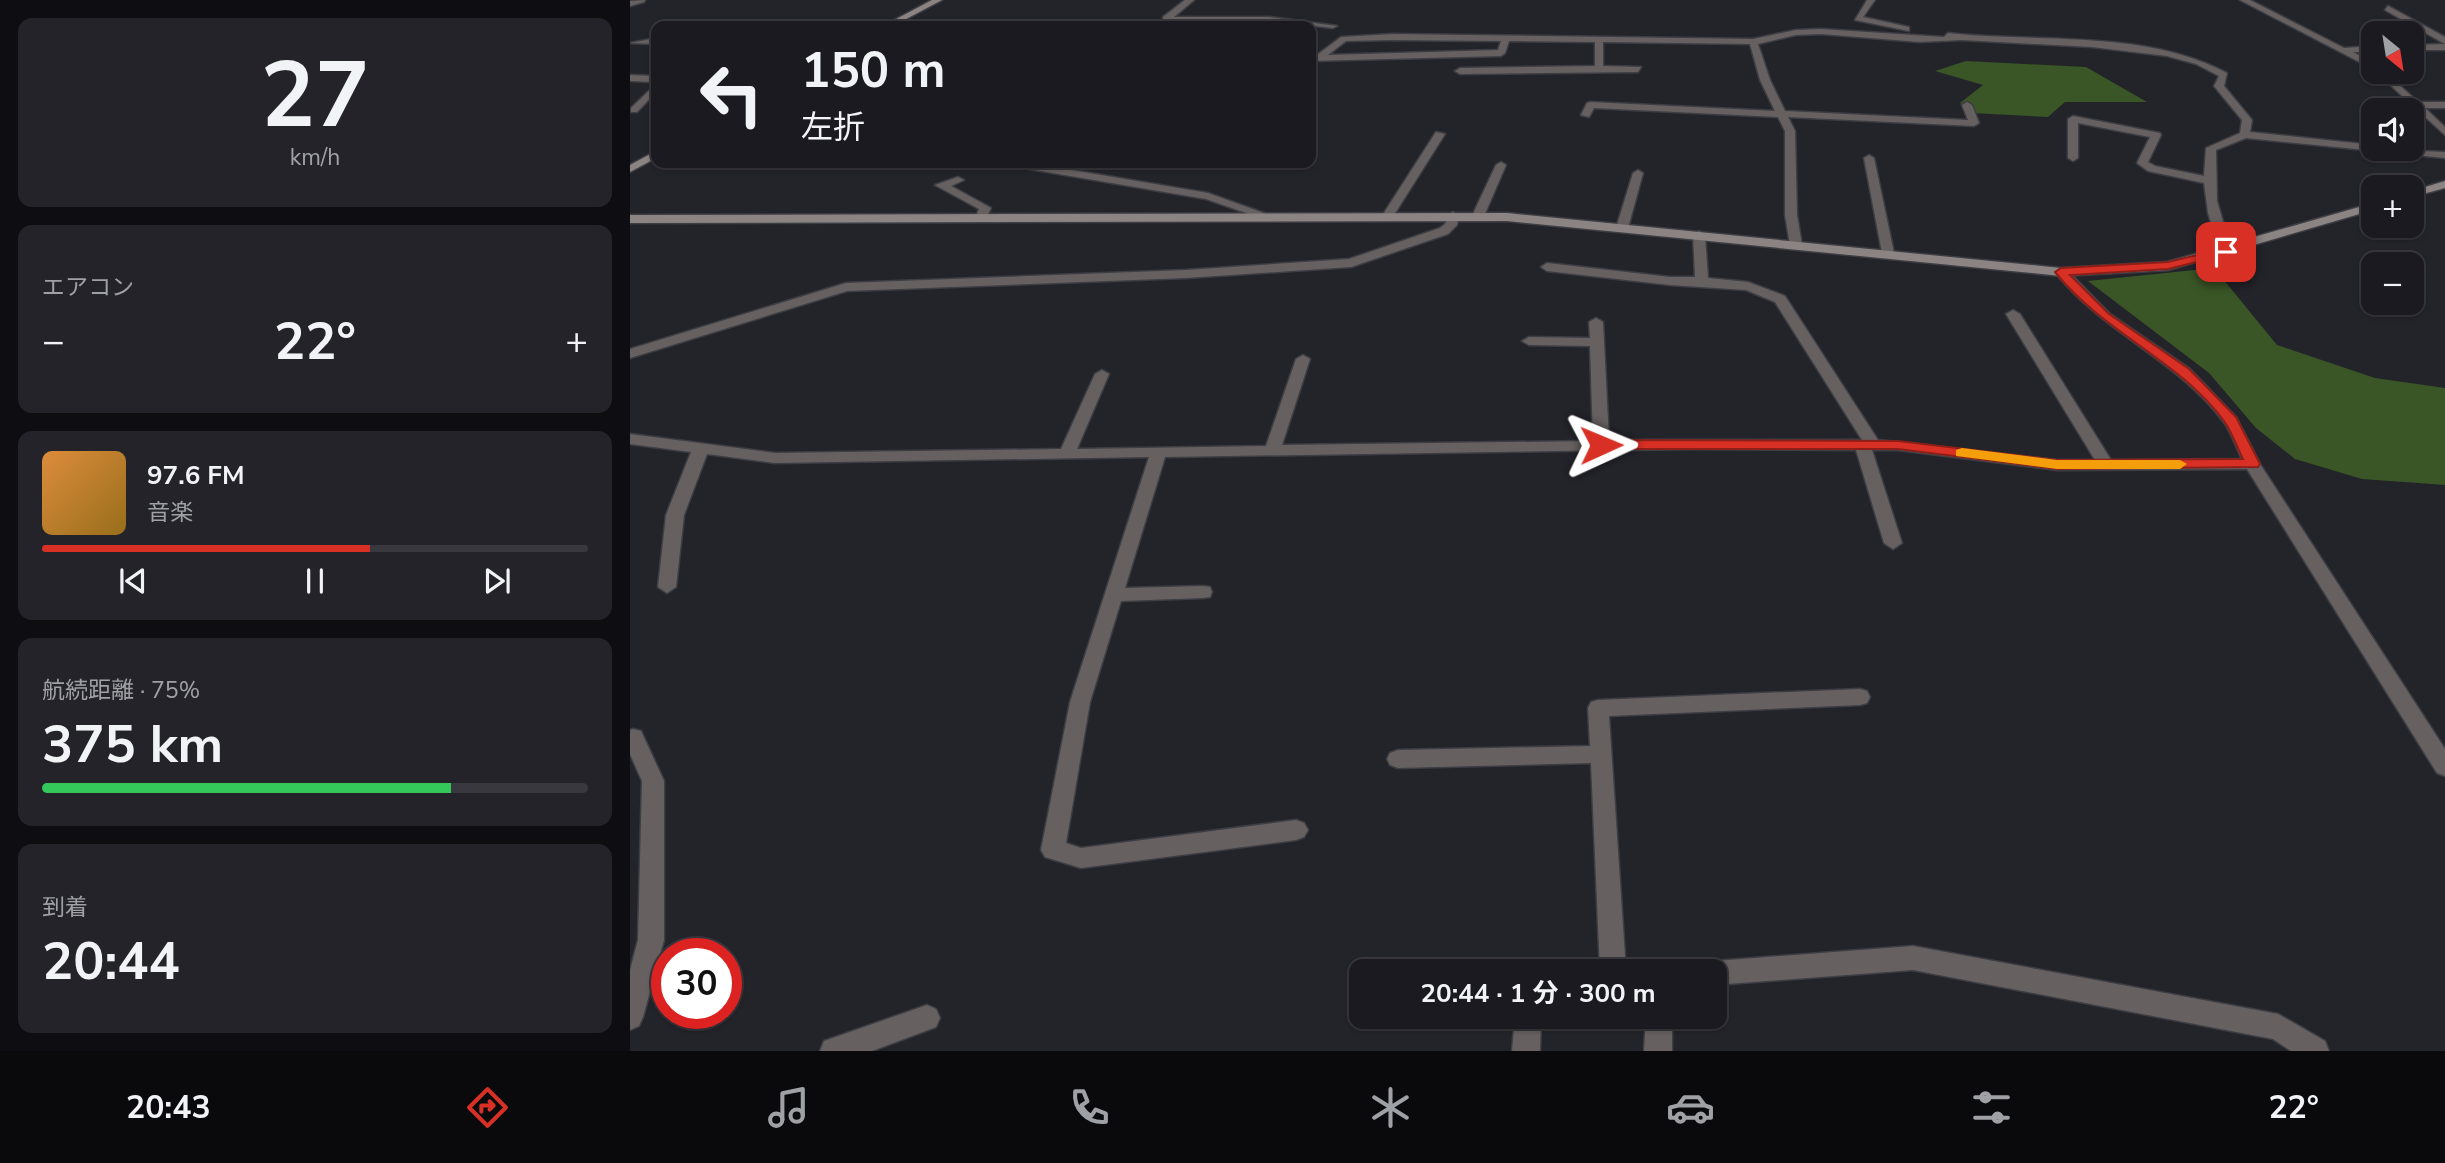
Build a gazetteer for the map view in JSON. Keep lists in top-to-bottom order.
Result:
{
  "north": "bottom right",
  "page": {
    "tile": [
      ["27", "km/h"],
      "エアコン",
      ["航続距離 · 75%", "375 km"],
      ["到着", "20:44"]
    ],
    "map_buttons": ["+", "−"],
    "turn": ["150 m", "左折"],
    "heat": ["−", "22°", "+"],
    "song": ["97.6 FM", "音楽"],
    "limit": "30",
    "trip": "20:44 · 1 分 · 300 m",
    "tabs": ["20:43", "22°"]
  }
}
